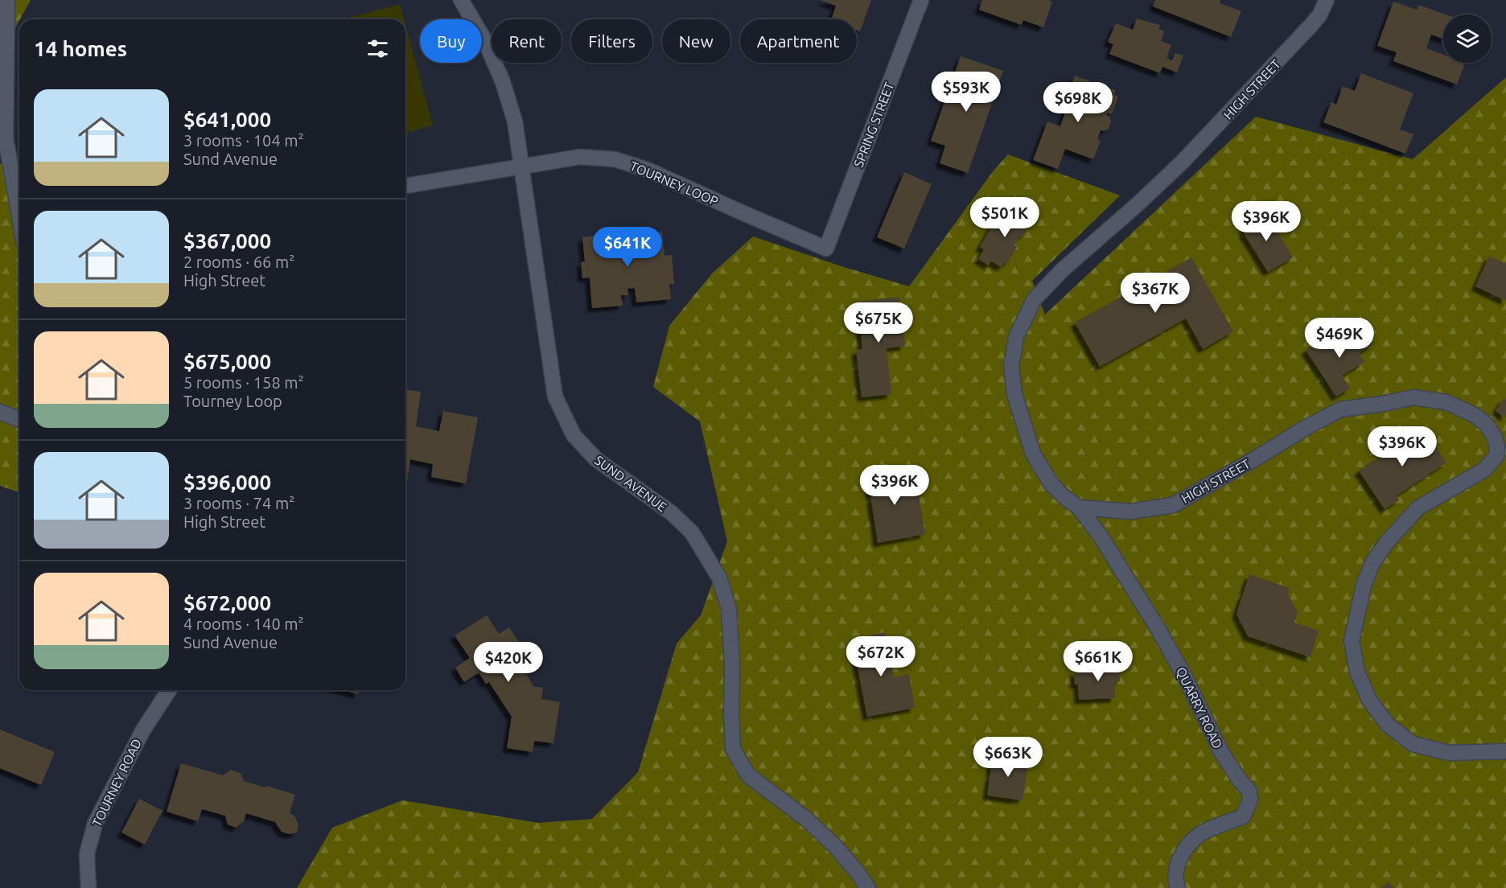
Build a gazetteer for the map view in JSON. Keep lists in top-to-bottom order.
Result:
{
  "streets": {
    "street": [
      "HIGH STREET",
      "SPRING STREET",
      "TOURNEY LOOP",
      "SUND AVENUE",
      "QUARRY ROAD",
      "TOURNEY ROAD"
    ]
  },
  "crossings": [
    ["HIGH STREET", "QUARRY ROAD"],
    ["SPRING STREET", "TOURNEY LOOP"],
    ["TOURNEY LOOP", "SUND AVENUE"]
  ],
  "page": {
    "chip": [
      "Buy",
      "Rent",
      "Filters",
      "New",
      "Apartment"
    ],
    "heading": "14 homes",
    "price": [
      "$593K",
      "$698K",
      "$501K",
      "$396K",
      "$641K",
      "$367K",
      "$675K",
      "$469K",
      "$396K",
      "$396K",
      "$672K",
      "$661K",
      "$420K",
      "$663K"
    ],
    "list": [
      {
        "name": "$641,000",
        "note": "3 rooms · 104 m² · Sund Avenue"
      },
      {
        "name": "$367,000",
        "note": "2 rooms · 66 m² · High Street"
      },
      {
        "name": "$675,000",
        "note": "5 rooms · 158 m² · Tourney Loop"
      },
      {
        "name": "$396,000",
        "note": "3 rooms · 74 m² · High Street"
      },
      {
        "name": "$672,000",
        "note": "4 rooms · 140 m² · Sund Avenue"
      }
    ]
  }
}
